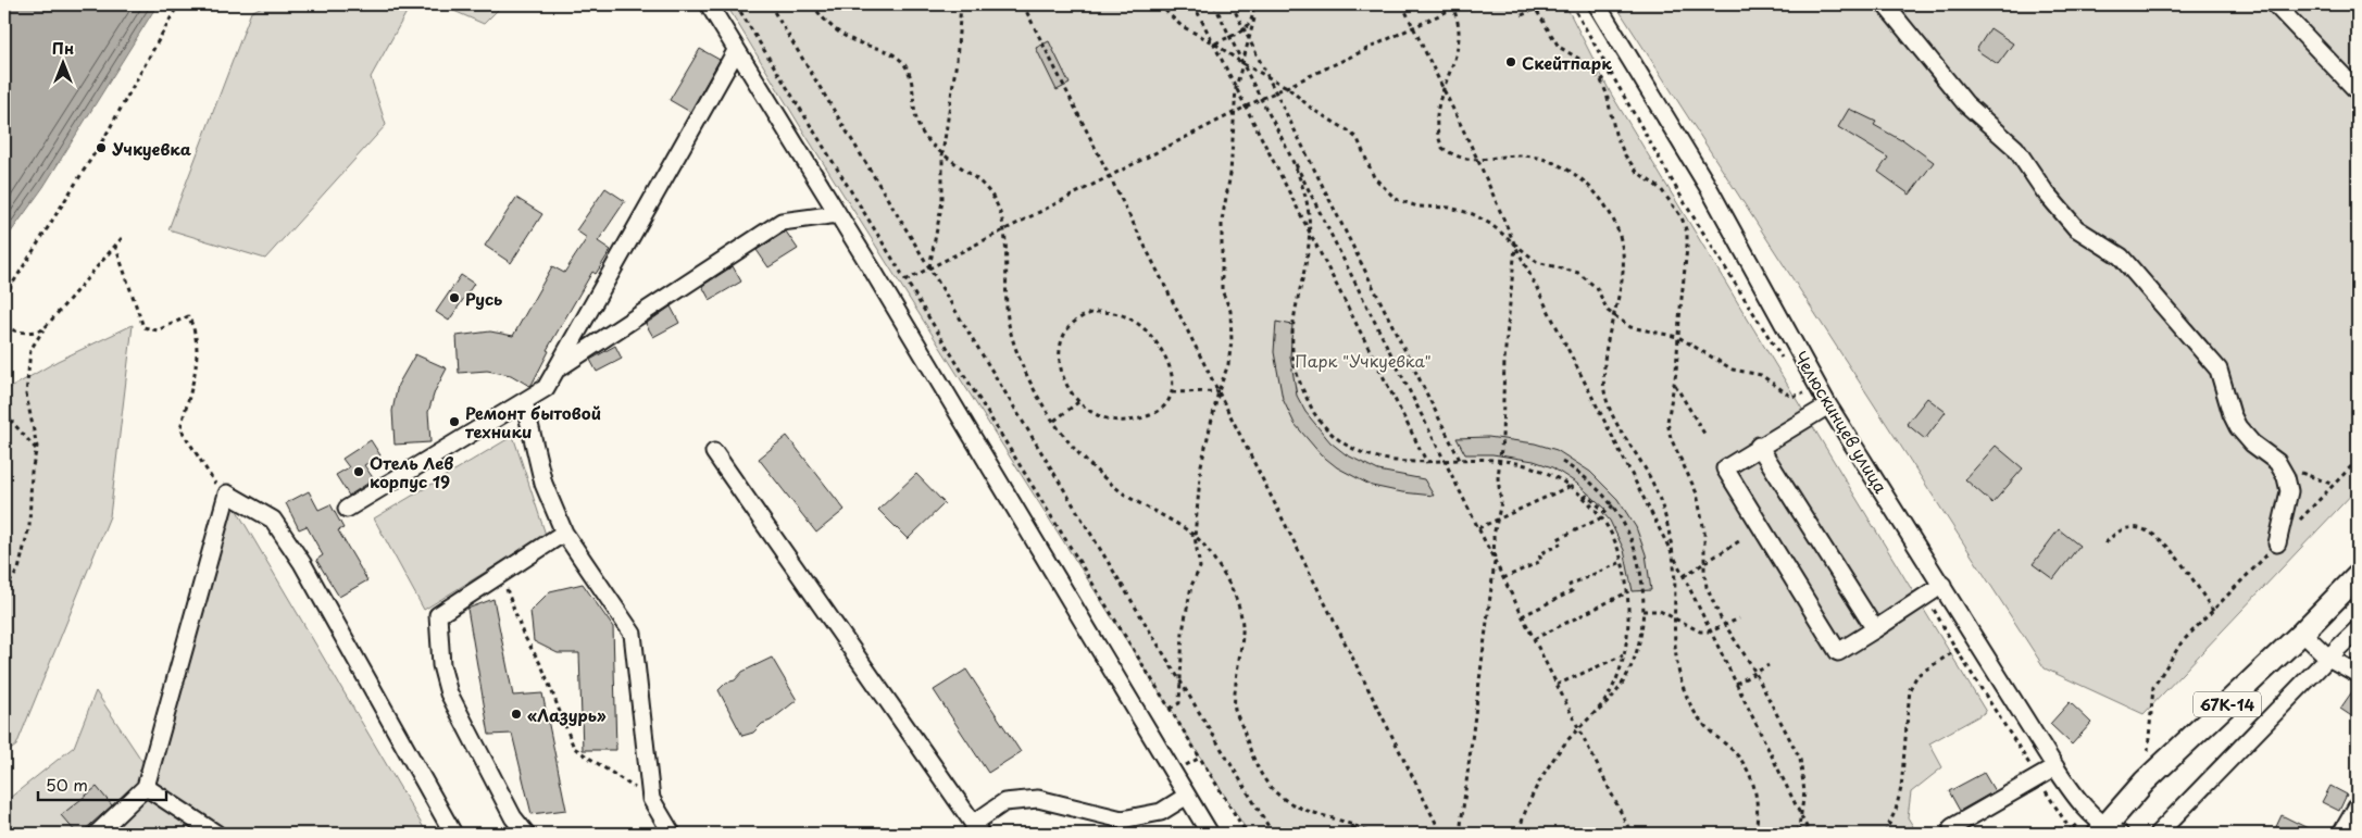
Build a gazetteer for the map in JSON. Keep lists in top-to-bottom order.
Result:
{
  "streets": {
    "main road": ["Челюскинцев улица", "67К-14"]
  },
  "parks": ["Парк \"Учкуевка\""],
  "places": [
    "Скейтпарк",
    "Учкуевка",
    "Русь",
    "Ремонт бытовой техники",
    "Отель Лев корпус 19",
    "«Лазурь»"
  ],
  "scale_bar": "50 m",
  "north": "top"
}
